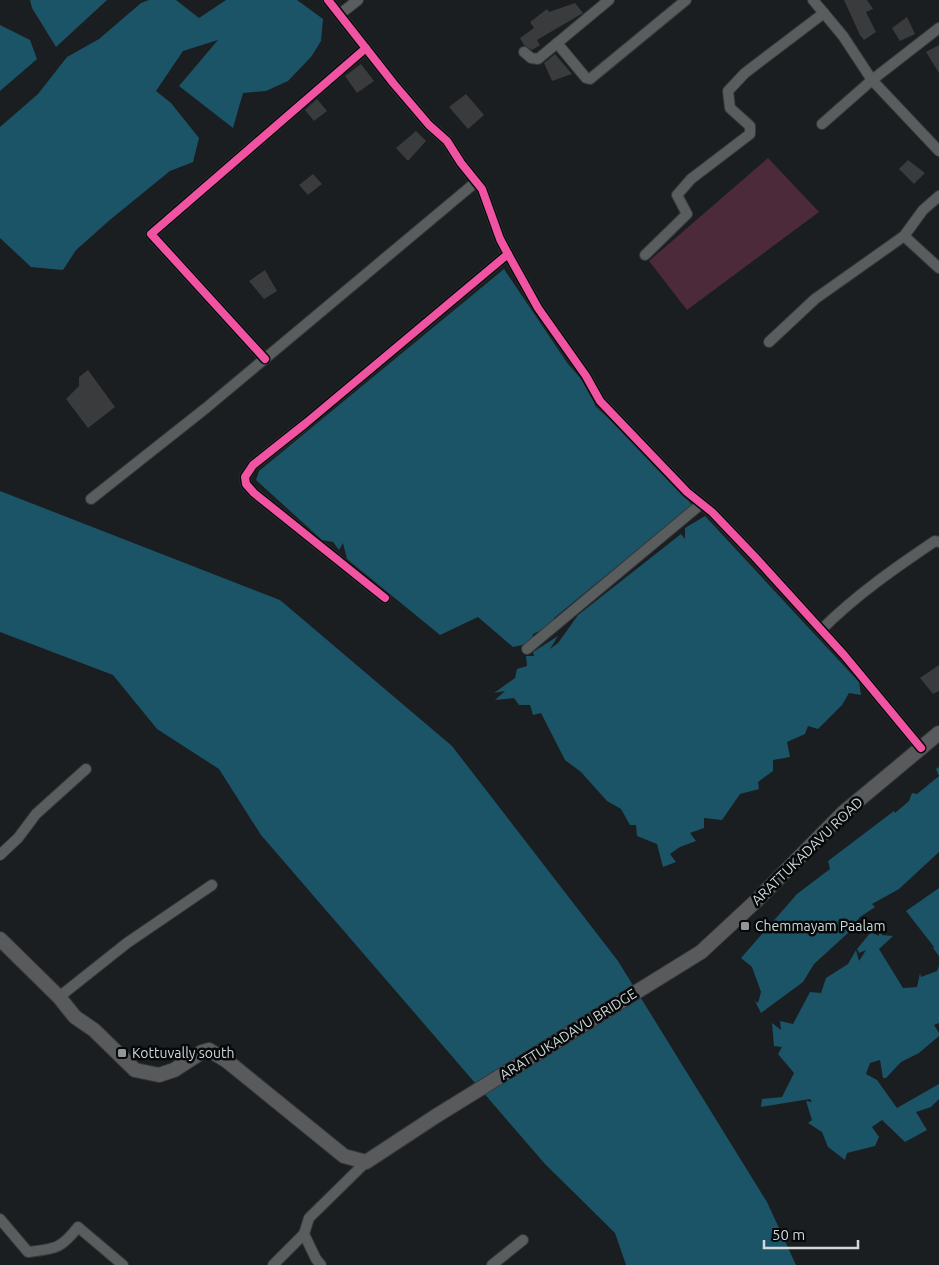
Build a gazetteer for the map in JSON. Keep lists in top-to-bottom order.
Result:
{
  "streets": {
    "main road": ["ARATTUKADAVU ROAD", "ARATTUKADAVU BRIDGE"]
  },
  "crossings": [
    ["ARATTUKADAVU ROAD", "ARATTUKADAVU BRIDGE"]
  ],
  "places": {
    "transit": ["Chemmayam Paalam", "Kottuvally south"]
  },
  "scale_bar": "50 m"
}
